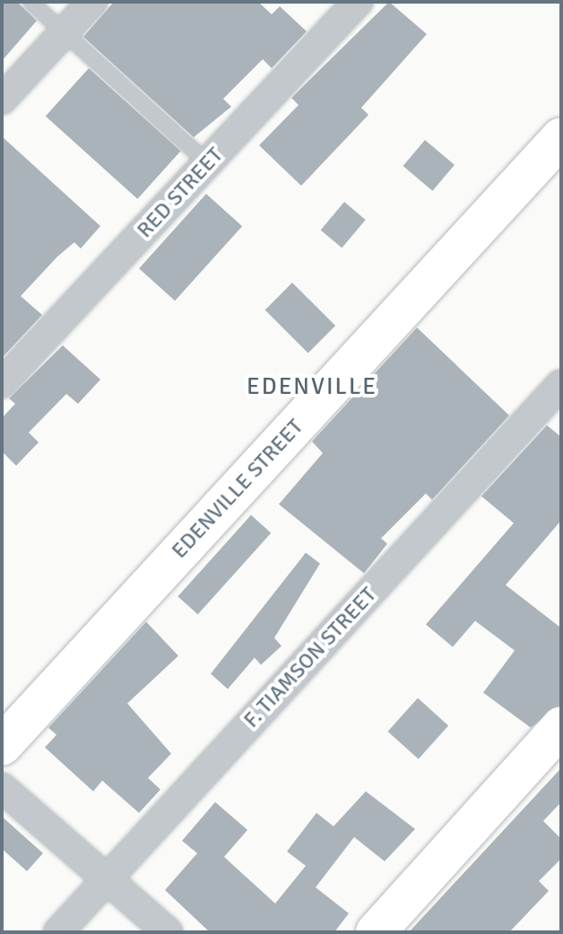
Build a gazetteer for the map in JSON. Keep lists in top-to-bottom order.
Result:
{
  "streets": {
    "street": ["RED STREET", "EDENVILLE STREET", "F. TIAMSON STREET"]
  },
  "districts": ["EDENVILLE"]
}
